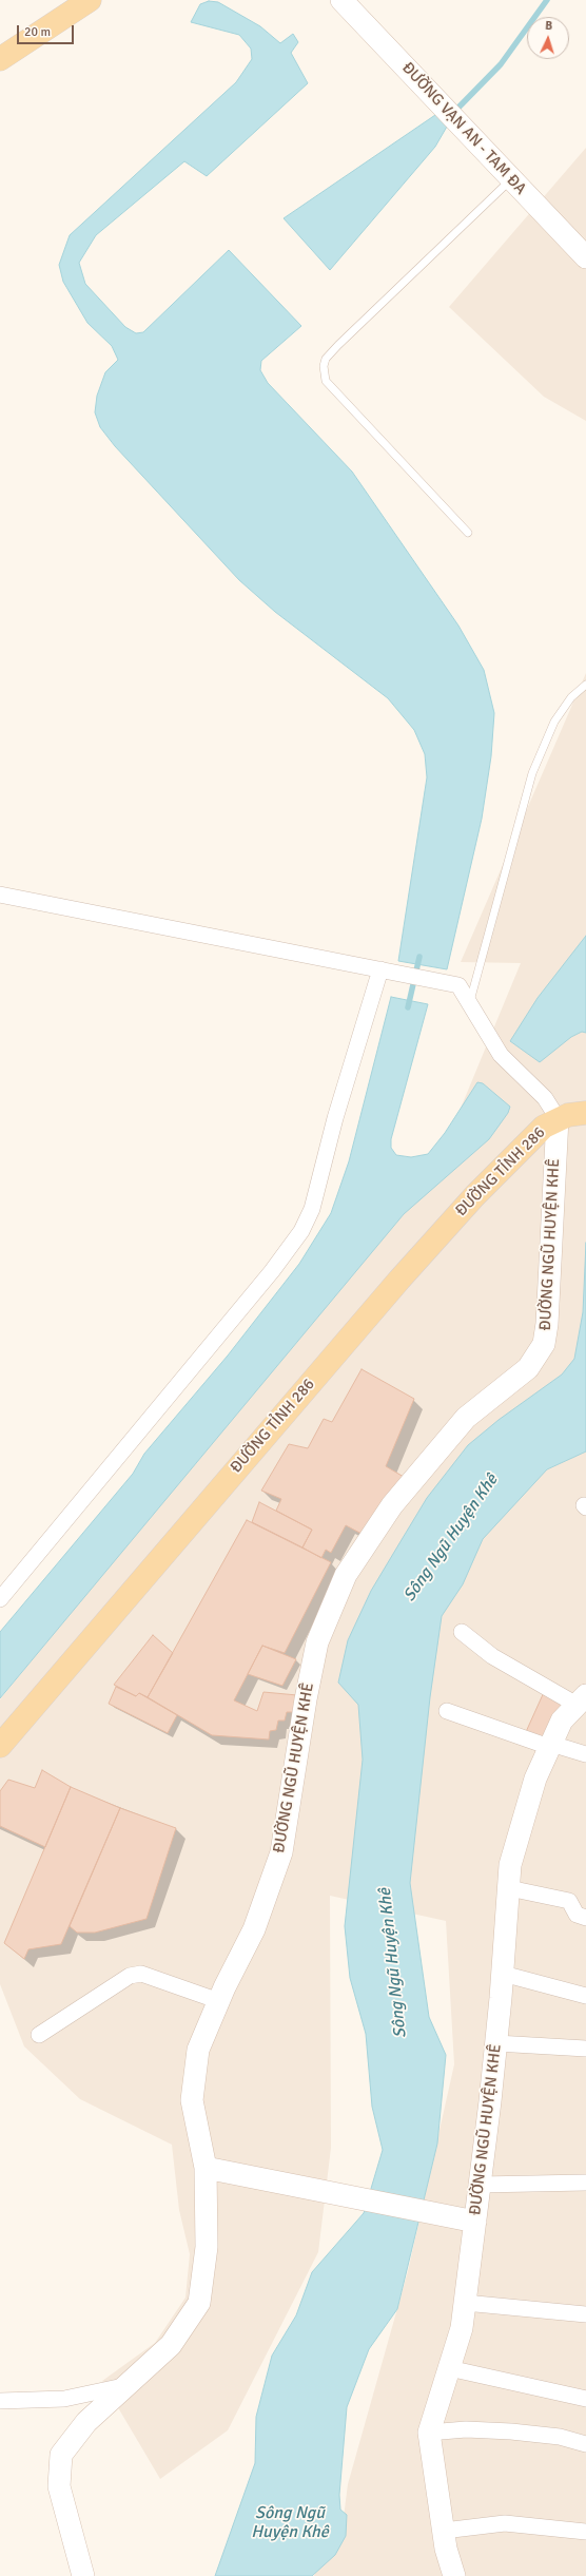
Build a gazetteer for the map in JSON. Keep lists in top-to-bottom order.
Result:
{
  "streets": {
    "main road": ["ĐƯỜNG TỈNH 286"],
    "street": ["ĐƯỜNG VẠN AN - TAM ĐA", "ĐƯỜNG NGŨ HUYỆN KHÊ"]
  },
  "crossings": [
    ["ĐƯỜNG TỈNH 286", "ĐƯỜNG NGŨ HUYỆN KHÊ"]
  ],
  "water": ["Sông Ngũ Huyện Khê"],
  "scale_bar": "20 m",
  "north": "top"
}
